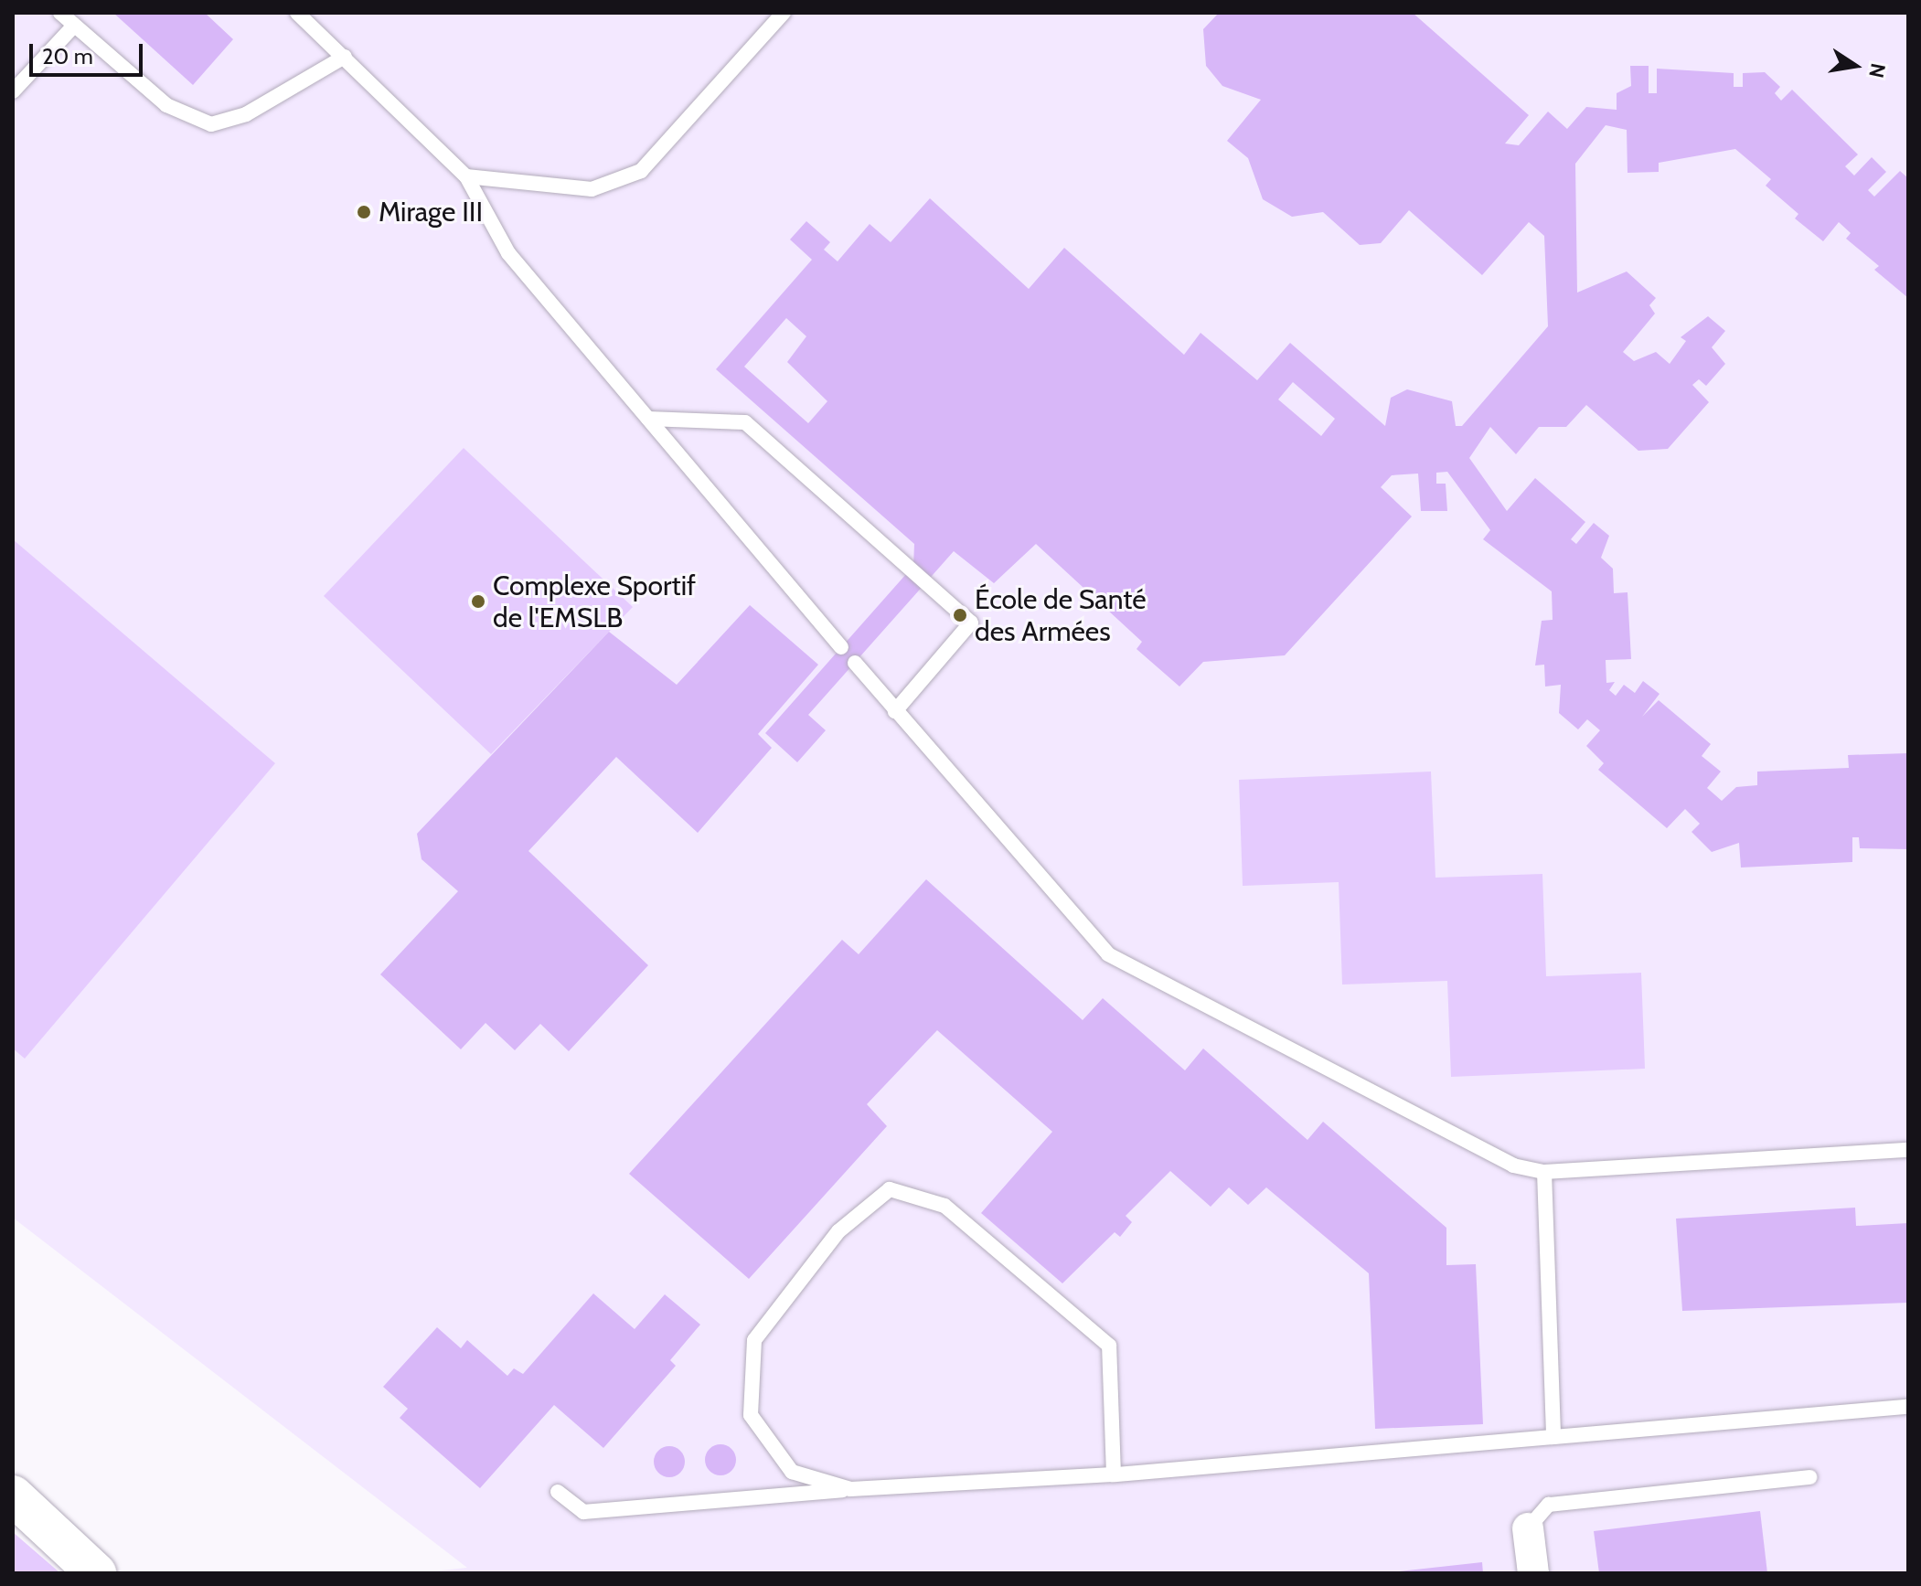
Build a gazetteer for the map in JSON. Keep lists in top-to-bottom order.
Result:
{
  "places": ["Mirage III", "Complexe Sportif de l'EMSLB", "École de Santé des Armées"],
  "scale_bar": "20 m",
  "north": "right"
}
